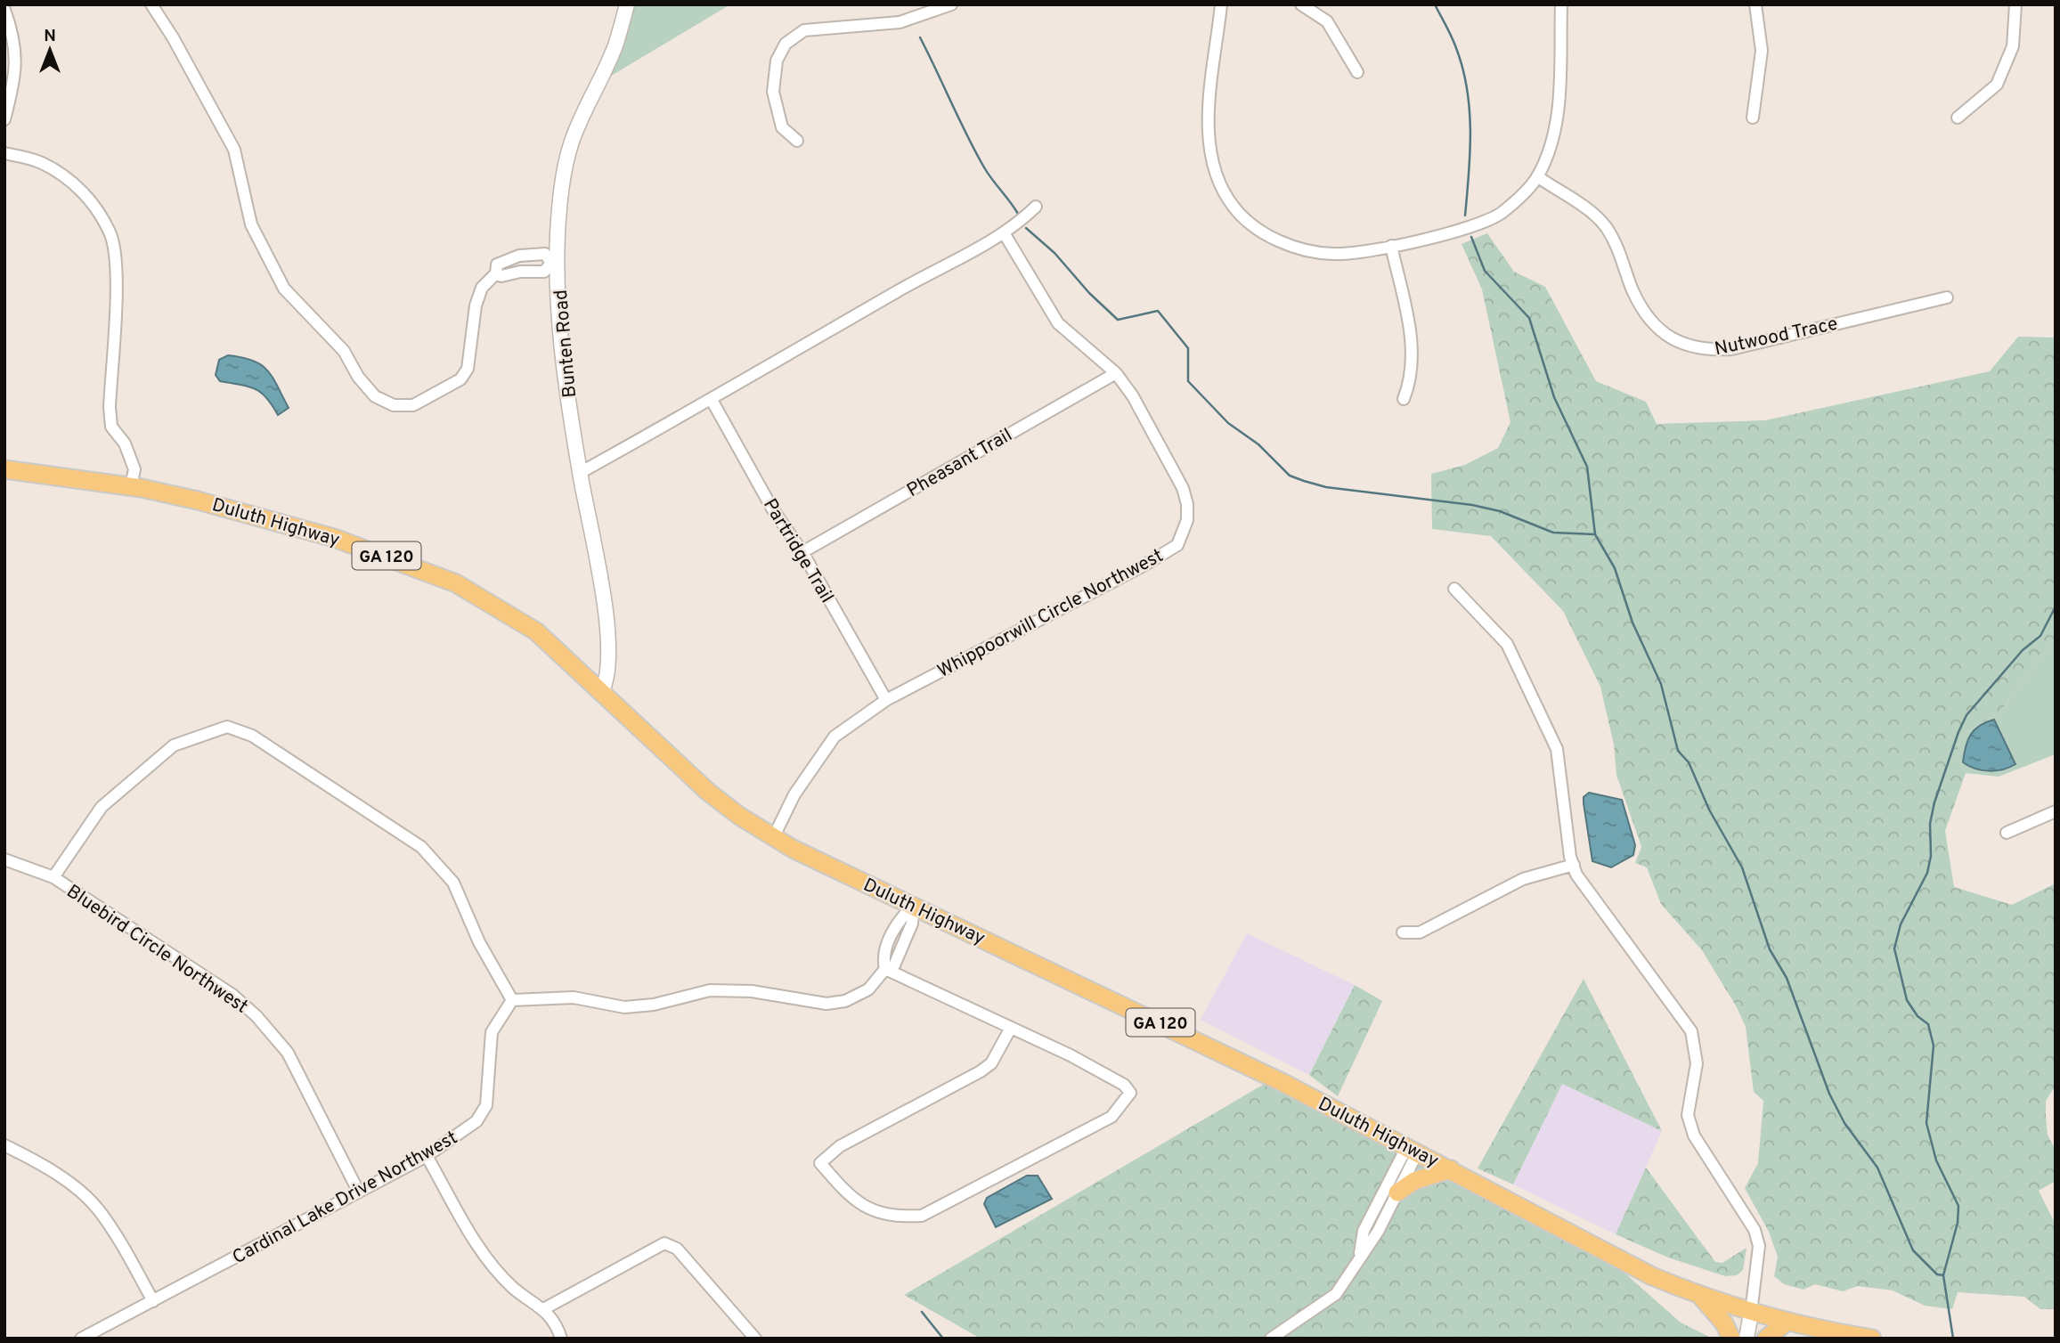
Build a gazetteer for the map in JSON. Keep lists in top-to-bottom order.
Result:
{
  "streets": {
    "main road": ["Duluth Highway", "GA 120"],
    "street": [
      "Nutwood Trace",
      "Bunten Road",
      "Pheasant Trail",
      "Partridge Trail",
      "Whippoorwill Circle Northwest",
      "Bluebird Circle Northwest",
      "Cardinal Lake Drive Northwest"
    ]
  },
  "crossings": [
    ["Bunten Road", "Duluth Highway"],
    ["Pheasant Trail", "Partridge Trail"],
    ["Pheasant Trail", "Whippoorwill Circle Northwest"],
    ["Duluth Highway", "Whippoorwill Circle Northwest"],
    ["Partridge Trail", "Whippoorwill Circle Northwest"],
    ["Bluebird Circle Northwest", "Cardinal Lake Drive Northwest"]
  ],
  "north": "top"
}
